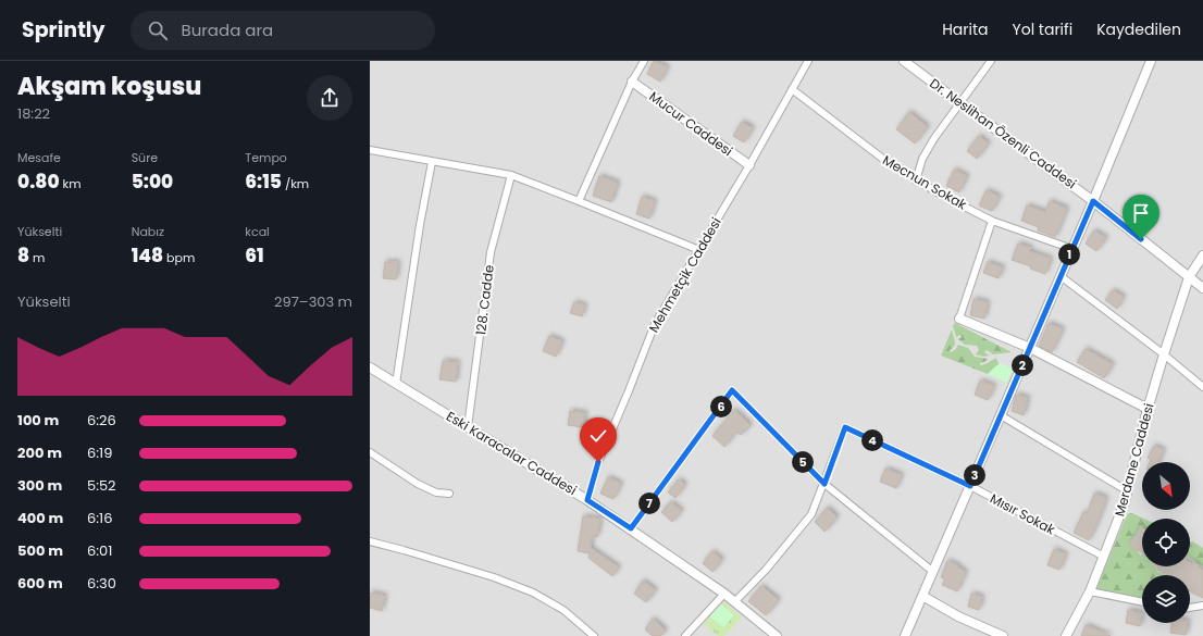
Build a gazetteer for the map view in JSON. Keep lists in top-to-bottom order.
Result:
{
  "streets": {
    "street": [
      "Mucur Caddesi",
      "Dr. Neslihan Özenli Caddesi",
      "Mecnun Sokak",
      "Mehmetçik Caddesi",
      "128. Cadde",
      "Eski Karacalar Caddesi",
      "Merdane Caddesi",
      "Mısır Sokak"
    ]
  },
  "crossings": [
    ["Mucur Caddesi", "Mehmetçik Caddesi"],
    ["Dr. Neslihan Özenli Caddesi", "Merdane Caddesi"],
    ["Mecnun Sokak", "Mehmetçik Caddesi"],
    ["Mehmetçik Caddesi", "Eski Karacalar Caddesi"],
    ["128. Cadde", "Eski Karacalar Caddesi"],
    ["Merdane Caddesi", "Mısır Sokak"]
  ],
  "north": "bottom right",
  "page": {
    "header": "Sprintly",
    "search": "Burada ara",
    "nav": ["Harita", "Yol tarifi", "Kaydedilen"],
    "heading": ["Akşam koşusu", "18:22"],
    "stats": [
      ["Mesafe", "0.80 km"],
      ["Süre", "5:00"],
      ["Tempo", "6:15 /km"],
      ["Yükselti", "8 m"],
      ["Nabız", "148 bpm"],
      ["kcal", "61"]
    ],
    "pins": [
      "1",
      "2",
      "6",
      "4",
      "5",
      "3",
      "7"
    ],
    "chart": ["Yükselti", "297–303 m"],
    "list": [
      {
        "name": "100 m",
        "note": "6:26"
      },
      {
        "name": "200 m",
        "note": "6:19"
      },
      {
        "name": "300 m",
        "note": "5:52"
      },
      {
        "name": "400 m",
        "note": "6:16"
      },
      {
        "name": "500 m",
        "note": "6:01"
      },
      {
        "name": "600 m",
        "note": "6:30"
      }
    ]
  }
}
